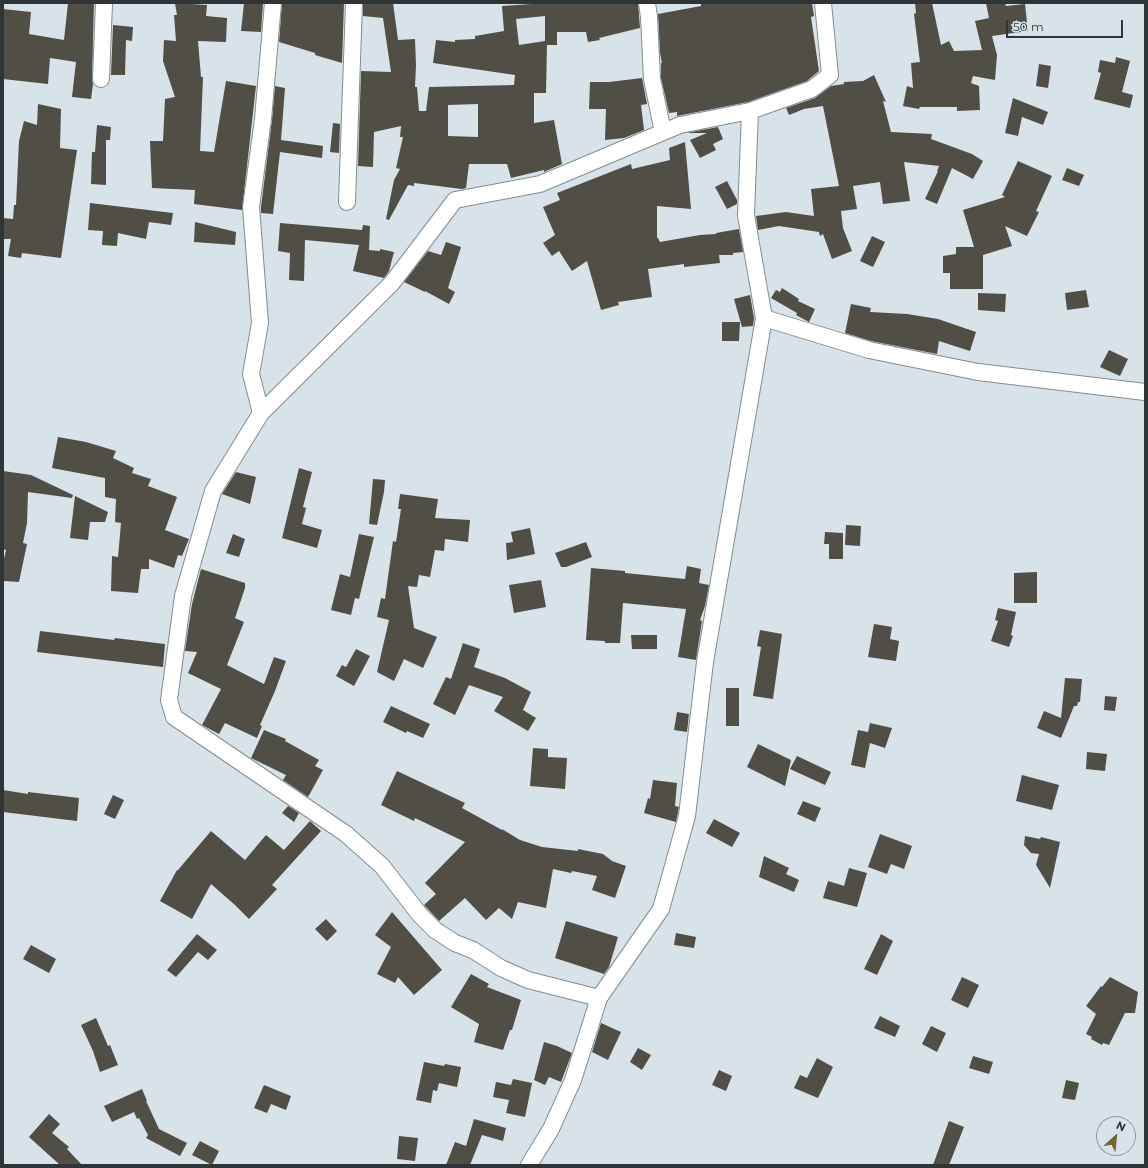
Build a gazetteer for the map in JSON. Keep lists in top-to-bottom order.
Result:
{
  "scale_bar": "50 m",
  "north": "top right"
}
